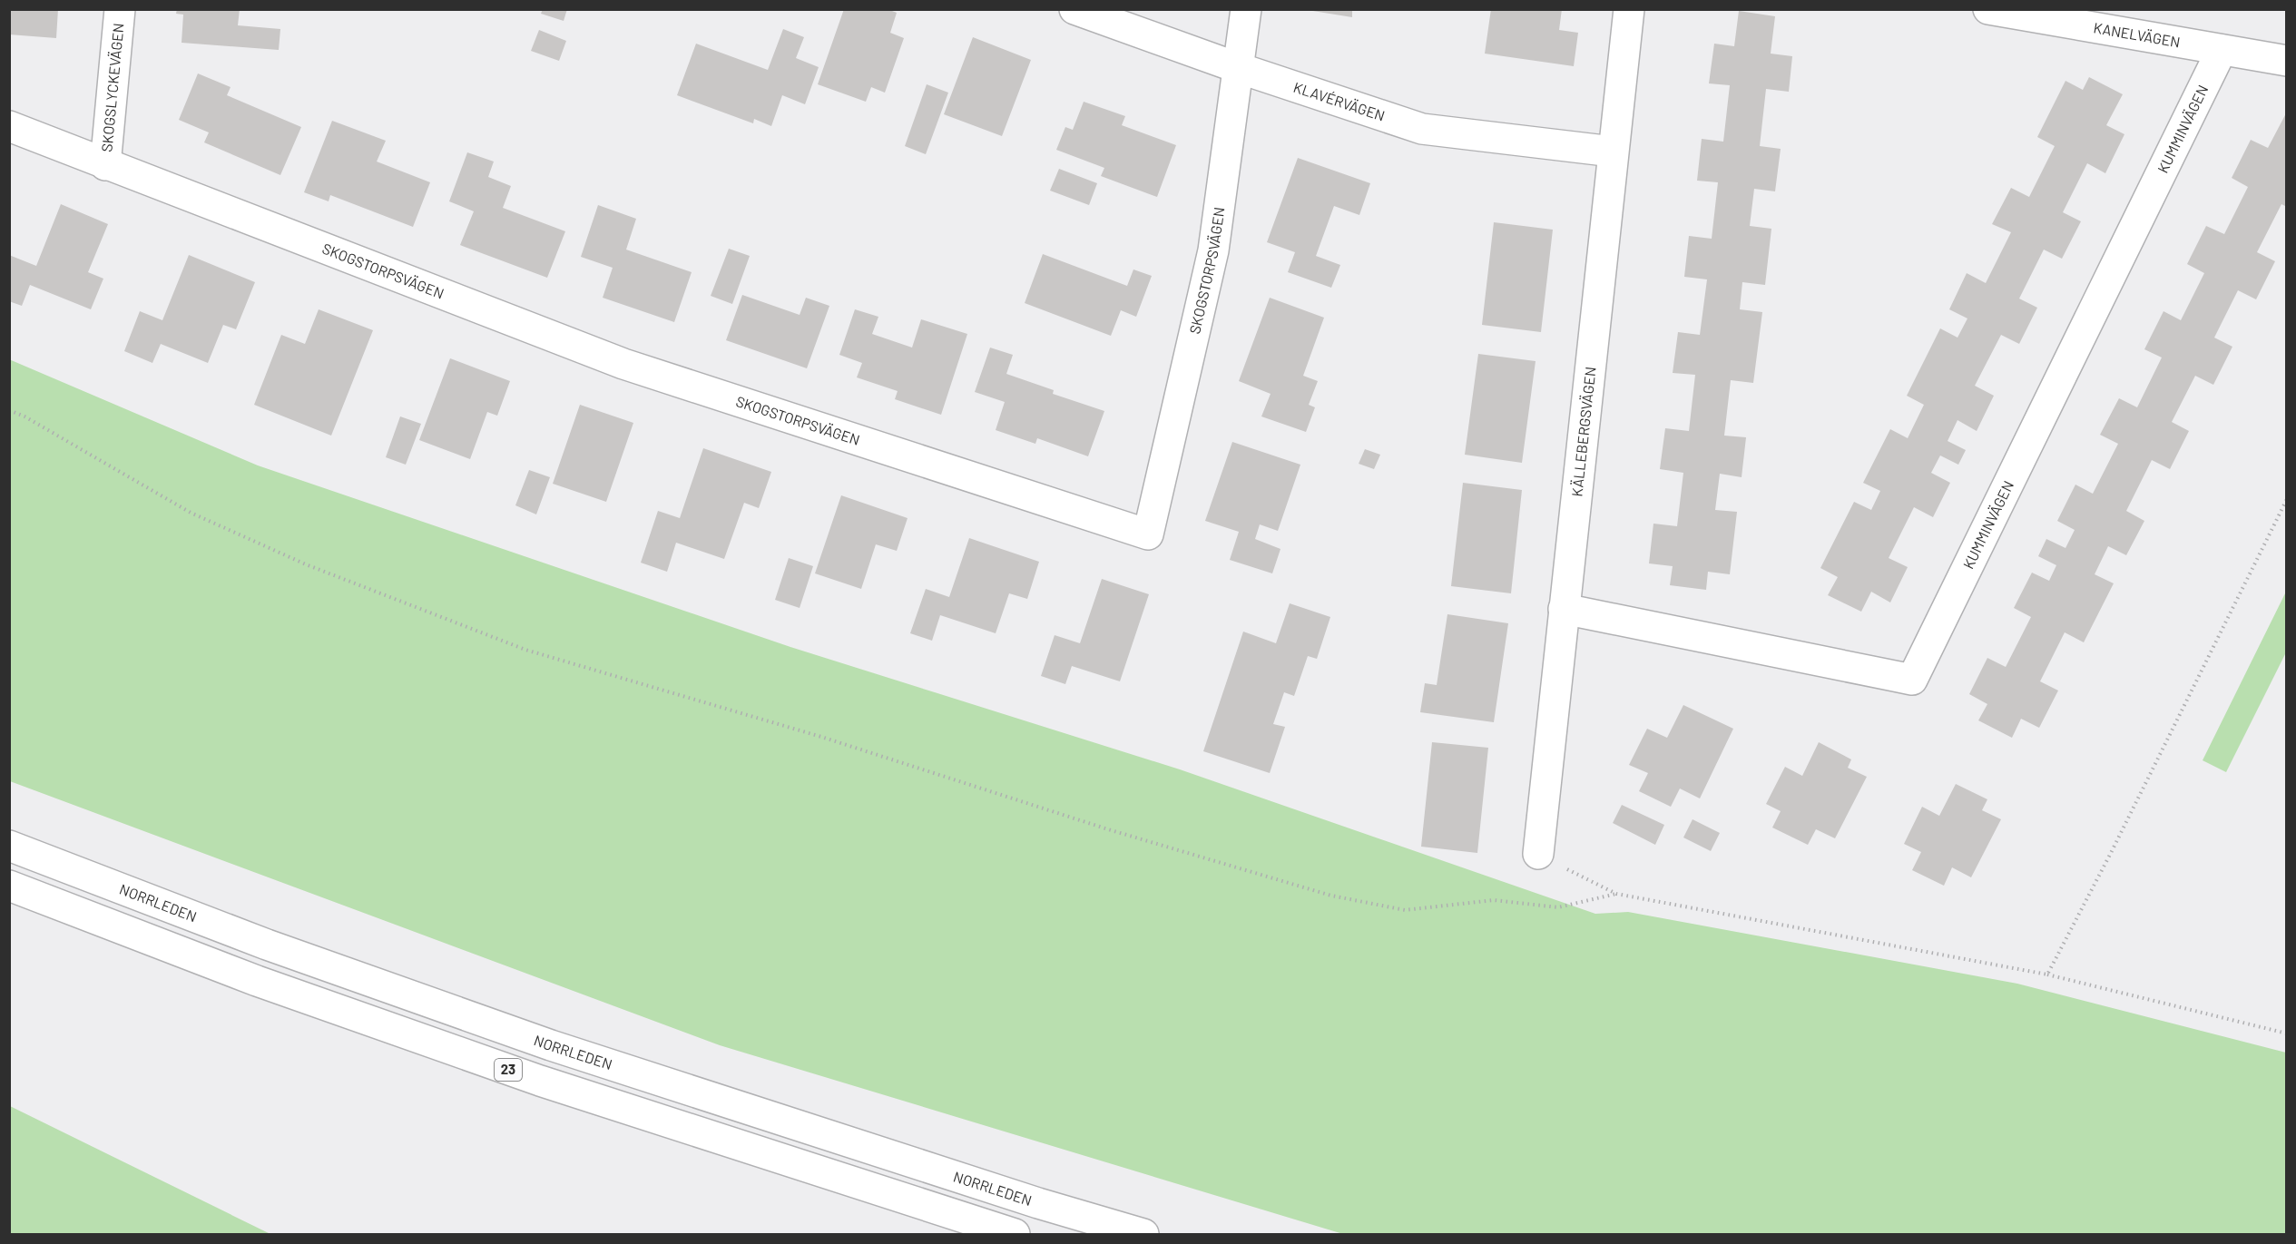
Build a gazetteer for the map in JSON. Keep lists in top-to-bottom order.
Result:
{
  "streets": {
    "main road": [
      "KANELVÄGEN",
      "SKOGSLYCKEVÄGEN",
      "KLAVÉRVÄGEN",
      "KUMMINVÄGEN",
      "SKOGSTORPSVÄGEN",
      "KÄLLEBERGSVÄGEN",
      "NORRLEDEN",
      "23"
    ]
  },
  "crossings": [
    ["KANELVÄGEN", "KUMMINVÄGEN"],
    ["SKOGSLYCKEVÄGEN", "SKOGSTORPSVÄGEN"],
    ["KLAVÉRVÄGEN", "SKOGSTORPSVÄGEN"],
    ["KLAVÉRVÄGEN", "KÄLLEBERGSVÄGEN"],
    ["KUMMINVÄGEN", "KÄLLEBERGSVÄGEN"]
  ]
}
